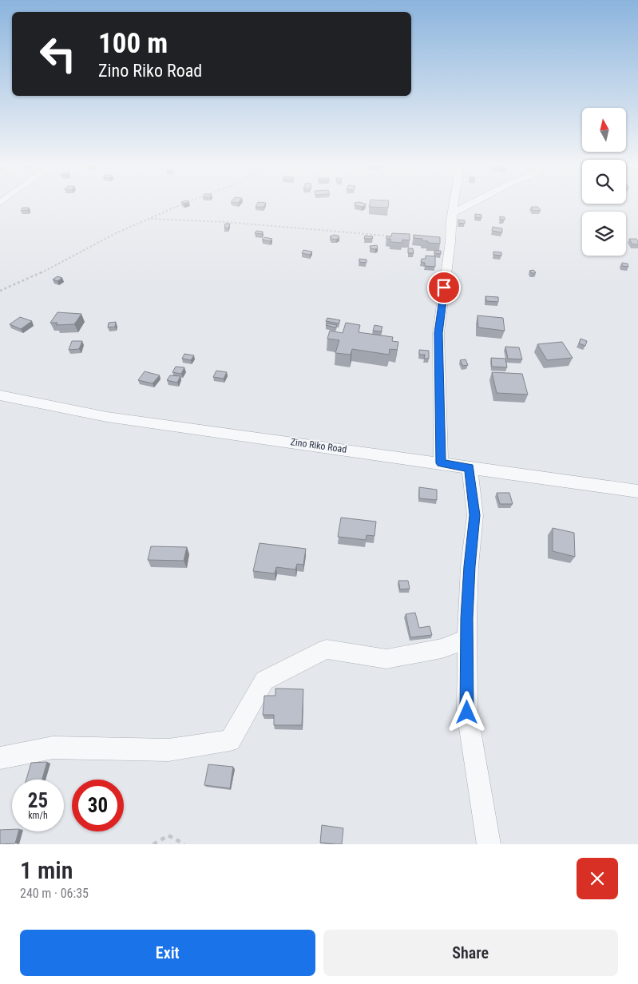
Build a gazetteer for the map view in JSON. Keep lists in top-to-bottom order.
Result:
{
  "streets": {
    "street": ["Zino Riko Road"]
  },
  "north": "top",
  "page": {
    "turn": ["100 m", "Zino Riko Road"],
    "speed": "25 km/h",
    "limit": "30",
    "heading": ["1 min", "240 m · 06:35"],
    "buttons": ["Exit", "Share"]
  }
}
